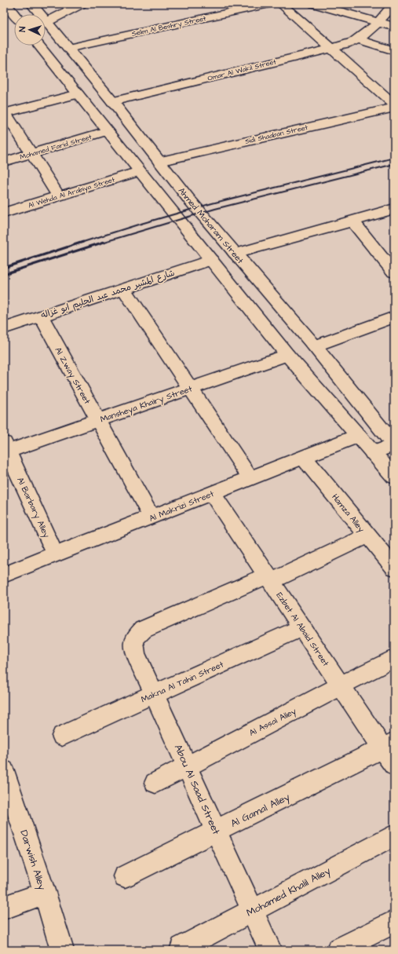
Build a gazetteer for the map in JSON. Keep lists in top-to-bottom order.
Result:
{
  "streets": {
    "street": [
      "Selim Al Beshry Street",
      "Omar Al Wakil Street",
      "Sidi Shaaban Street",
      "Mohamed Farid Street",
      "Al Wehda Al Arabiya Street",
      "Ahmed Moharam Street",
      "شارع المشير محمد عبد الحليم ابو غزاله",
      "Al Zway Street",
      "Mansheya Khairy Street",
      "Al Makrizi Street",
      "Al Barbary Alley",
      "Hamza Alley",
      "Ezbet Al Abaid Street",
      "Makna Al Tahin Street",
      "Al Assal Alley",
      "Abou Al Saad Street",
      "Al Gamal Alley",
      "Darwish Alley",
      "Mohamed Khalil Alley"
    ]
  },
  "crossings": [
    ["Selim Al Beshry Street", "Ahmed Moharam Street"],
    ["Omar Al Wakil Street", "Ahmed Moharam Street"],
    ["Sidi Shaaban Street", "Ahmed Moharam Street"],
    ["شارع المشير محمد عبد الحليم ابو غزاله", "Al Zway Street"],
    ["Al Zway Street", "Mansheya Khairy Street"],
    ["Al Zway Street", "Al Makrizi Street"],
    ["Mansheya Khairy Street", "Al Barbary Alley"],
    ["Al Makrizi Street", "Al Barbary Alley"],
    ["Al Makrizi Street", "Hamza Alley"],
    ["Al Makrizi Street", "Ezbet Al Abaid Street"],
    ["Ezbet Al Abaid Street", "Makna Al Tahin Street"],
    ["Ezbet Al Abaid Street", "Al Assal Alley"],
    ["Ezbet Al Abaid Street", "Abou Al Saad Street"],
    ["Ezbet Al Abaid Street", "Al Gamal Alley"],
    ["Makna Al Tahin Street", "Abou Al Saad Street"],
    ["Al Assal Alley", "Abou Al Saad Street"],
    ["Abou Al Saad Street", "Al Gamal Alley"],
    ["Abou Al Saad Street", "Mohamed Khalil Alley"]
  ],
  "north": "left"
}
